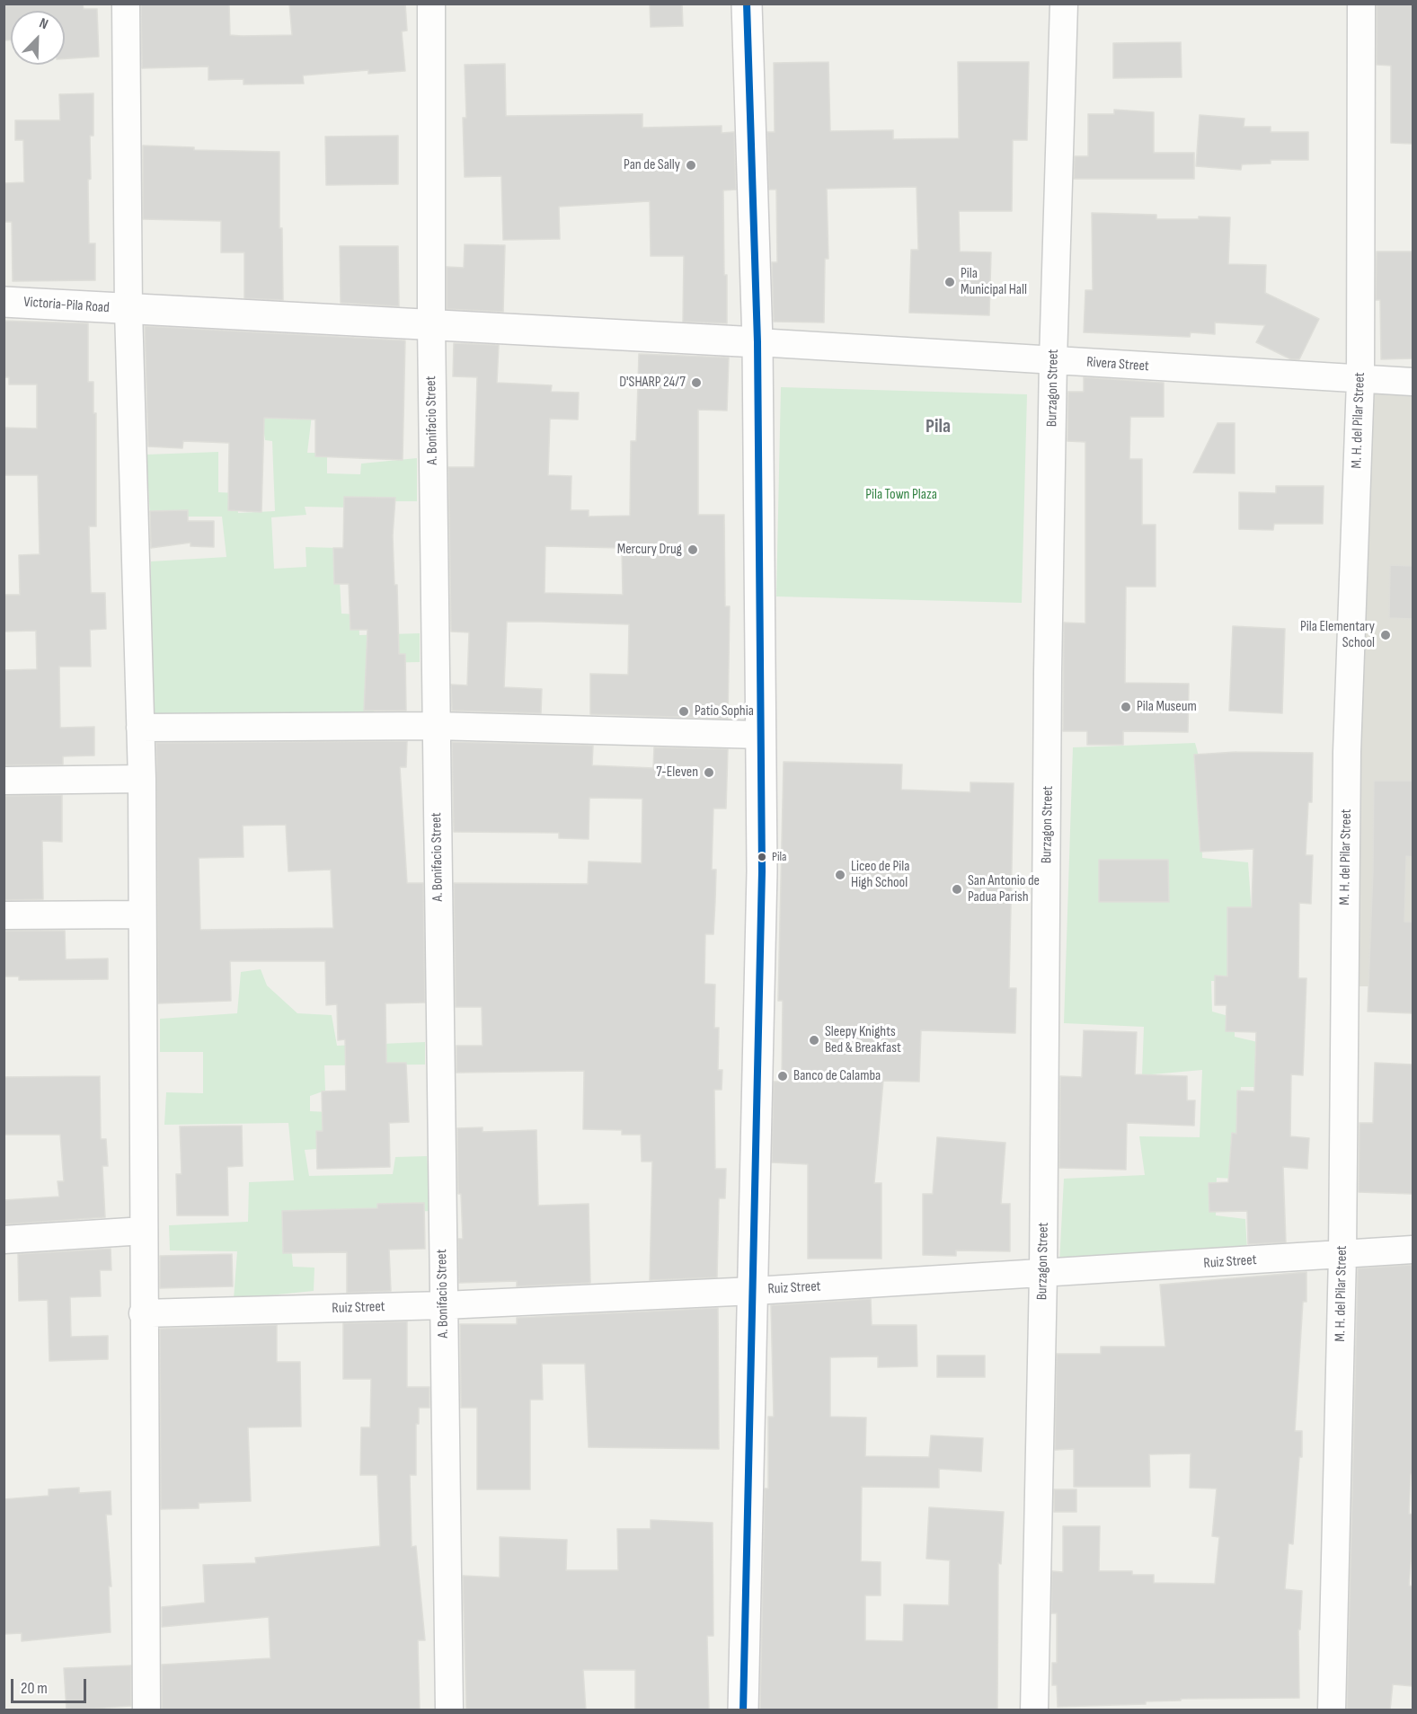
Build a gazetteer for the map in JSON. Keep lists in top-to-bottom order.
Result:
{
  "streets": {
    "main road": ["Victoria-Pila Road"],
    "street": [
      "Rivera Street",
      "Burzagon Street",
      "A. Bonifacio Street",
      "M. H. del Pilar Street",
      "Ruiz Street"
    ]
  },
  "crossings": [
    ["Victoria-Pila Road", "Rivera Street"],
    ["Victoria-Pila Road", "A. Bonifacio Street"],
    ["Rivera Street", "Burzagon Street"],
    ["Rivera Street", "M. H. del Pilar Street"],
    ["Burzagon Street", "Ruiz Street"],
    ["A. Bonifacio Street", "Ruiz Street"],
    ["M. H. del Pilar Street", "Ruiz Street"]
  ],
  "districts": ["Pila"],
  "parks": ["Pila Town Plaza"],
  "places": [
    "Pan de Sally",
    "Pila Municipal Hall",
    "D'SHARP 24/7",
    "Mercury Drug",
    "Pila Elementary School",
    "Pila Museum",
    "Patio Sophia",
    "7-Eleven",
    "Pila",
    "Liceo de Pila High School",
    "San Antonio de Padua Parish",
    "Sleepy Knights Bed & Breakfast",
    "Banco de Calamba"
  ],
  "scale_bar": "20 m",
  "north": "top right"
}
